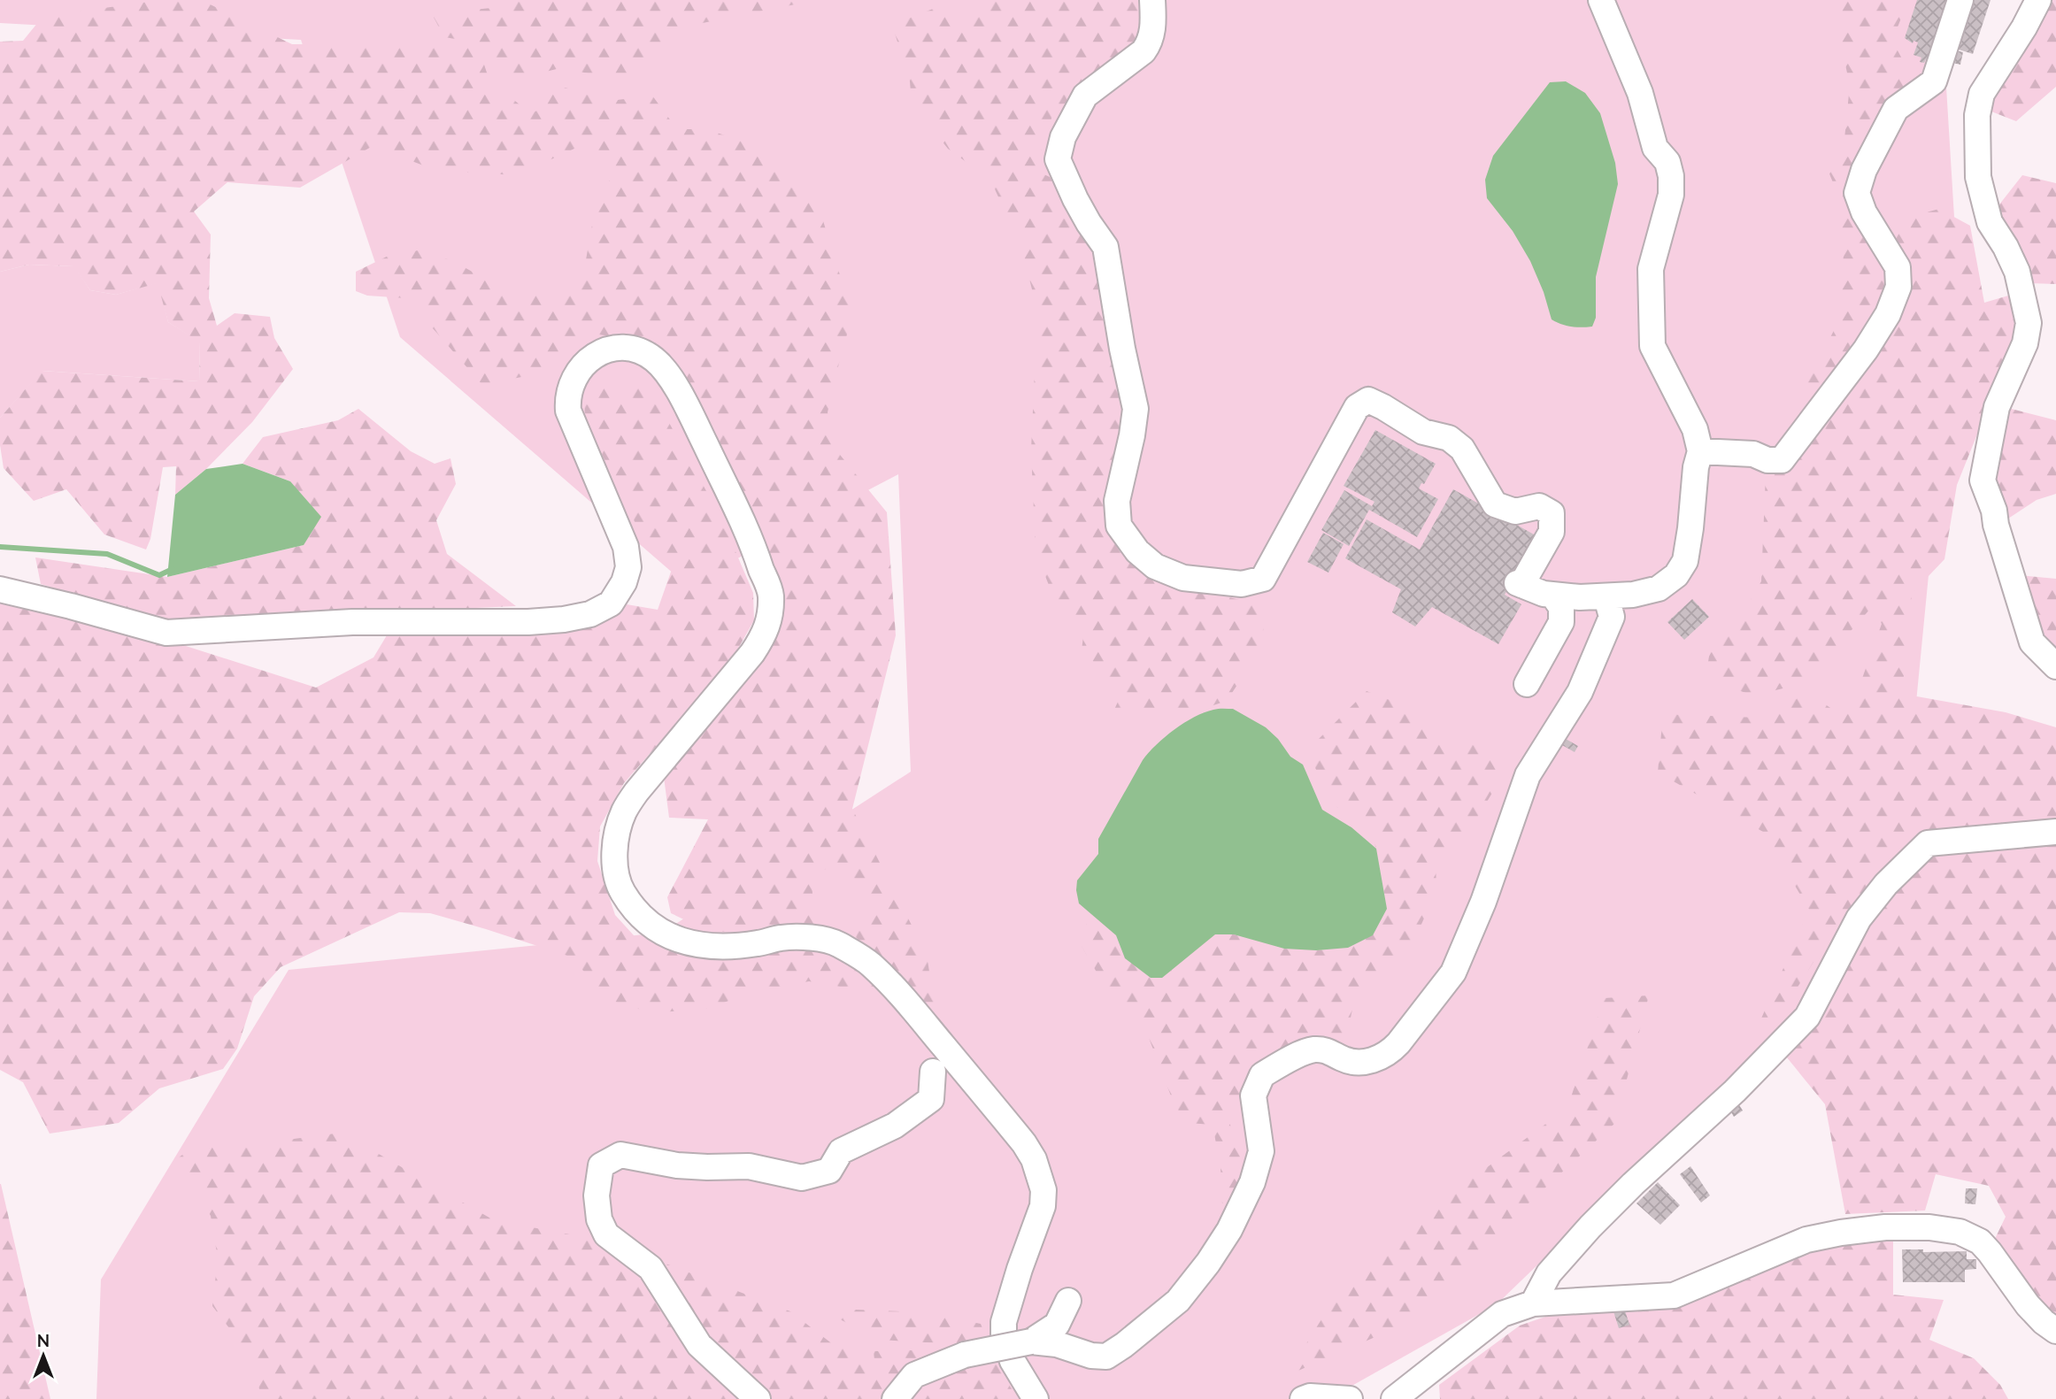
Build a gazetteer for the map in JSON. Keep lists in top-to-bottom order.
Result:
{
  "north": "top"
}
